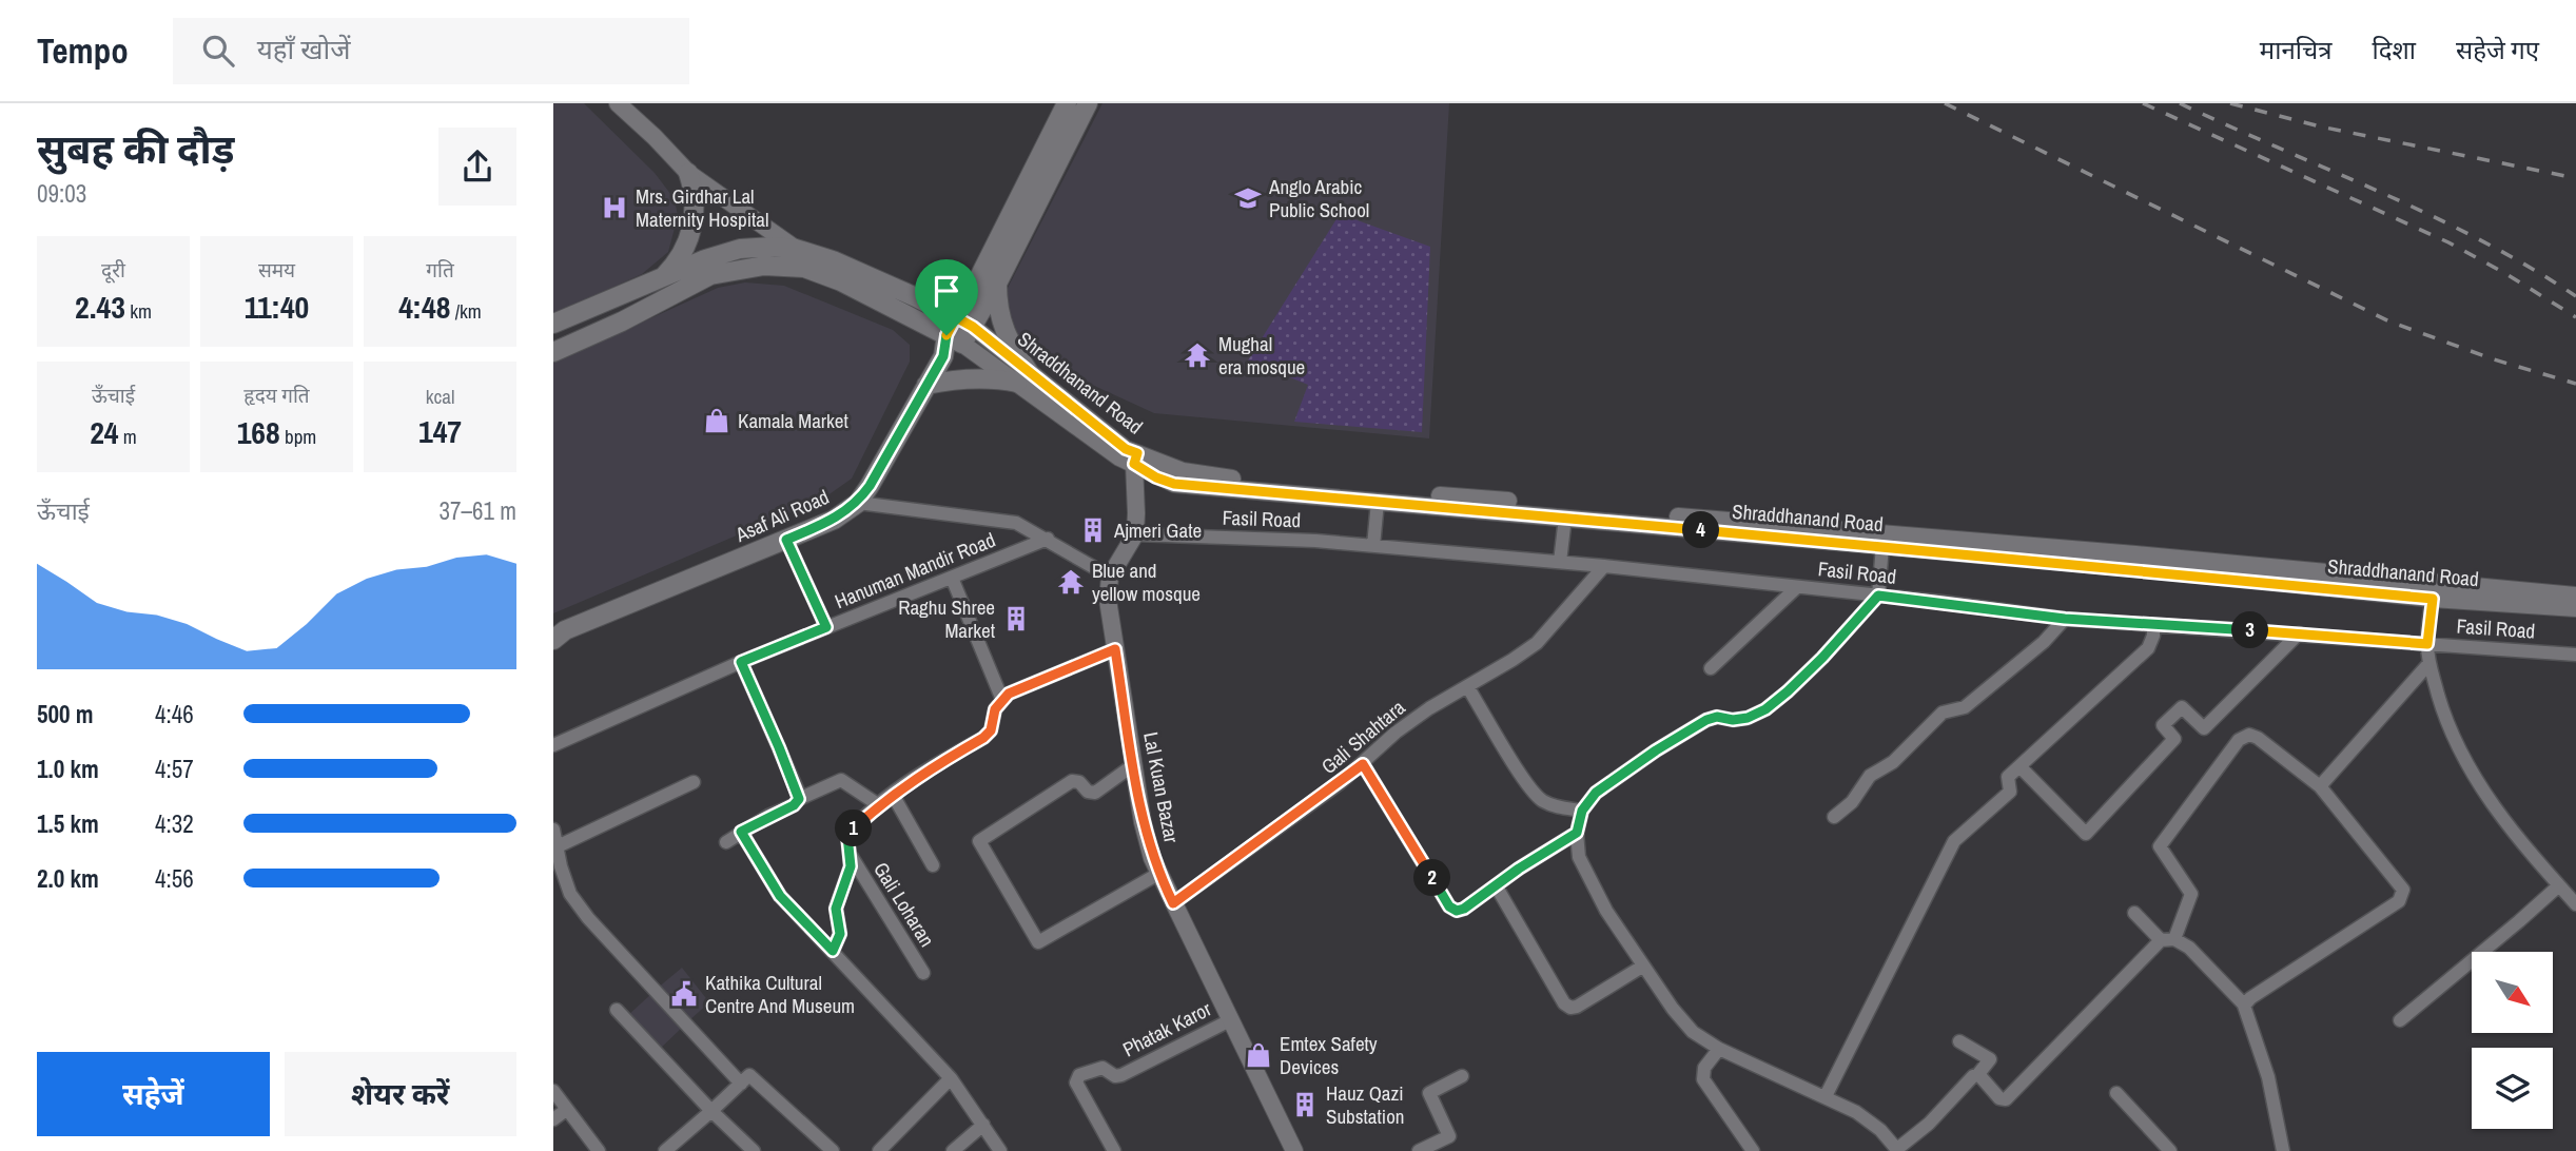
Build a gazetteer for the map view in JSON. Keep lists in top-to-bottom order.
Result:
{
  "streets": {
    "main road": ["Asaf Ali Road"],
    "street": [
      "Shraddhanand Road",
      "Fasil Road",
      "Hanuman Mandir Road",
      "Gali Shahtara",
      "Lal Kuan Bazar",
      "Gali Loharan",
      "Phatak Karor"
    ]
  },
  "crossings": [
    ["Shraddhanand Road", "Asaf Ali Road"],
    ["Fasil Road", "Gali Shahtara"],
    ["Gali Shahtara", "Lal Kuan Bazar"],
    ["Lal Kuan Bazar", "Phatak Karor"]
  ],
  "places": {
    "school or university": ["Anglo Arabic Public School"],
    "hospital": ["Mrs. Girdhar Lal Maternity Hospital"],
    "temple": ["Mughal era mosque", "Blue and yellow mosque"],
    "shop": ["Kamala Market", "Emtex Safety Devices"],
    "building": ["Ajmeri Gate", "Raghu Shree Market", "Hauz Qazi Substation"],
    "public building": ["Kathika Cultural Centre And Museum"]
  },
  "north": "bottom right",
  "page": {
    "header": "Tempo",
    "search": "यहाँ खोजें",
    "nav": ["मानचित्र", "दिशा", "सहेजे गए"],
    "heading": ["सुबह की दौड़", "09:03"],
    "stats": [
      ["दूरी", "2.43 km"],
      ["समय", "11:40"],
      ["गति", "4:48 /km"],
      ["ऊँचाई", "24 m"],
      ["हृदय गति", "168 bpm"],
      ["kcal", "147"]
    ],
    "chart": ["ऊँचाई", "37–61 m"],
    "pins": [
      "4",
      "3",
      "1",
      "2"
    ],
    "list": [
      {
        "name": "500 m",
        "note": "4:46"
      },
      {
        "name": "1.0 km",
        "note": "4:57"
      },
      {
        "name": "1.5 km",
        "note": "4:32"
      },
      {
        "name": "2.0 km",
        "note": "4:56"
      }
    ],
    "buttons": ["सहेजें", "शेयर करें"]
  }
}
